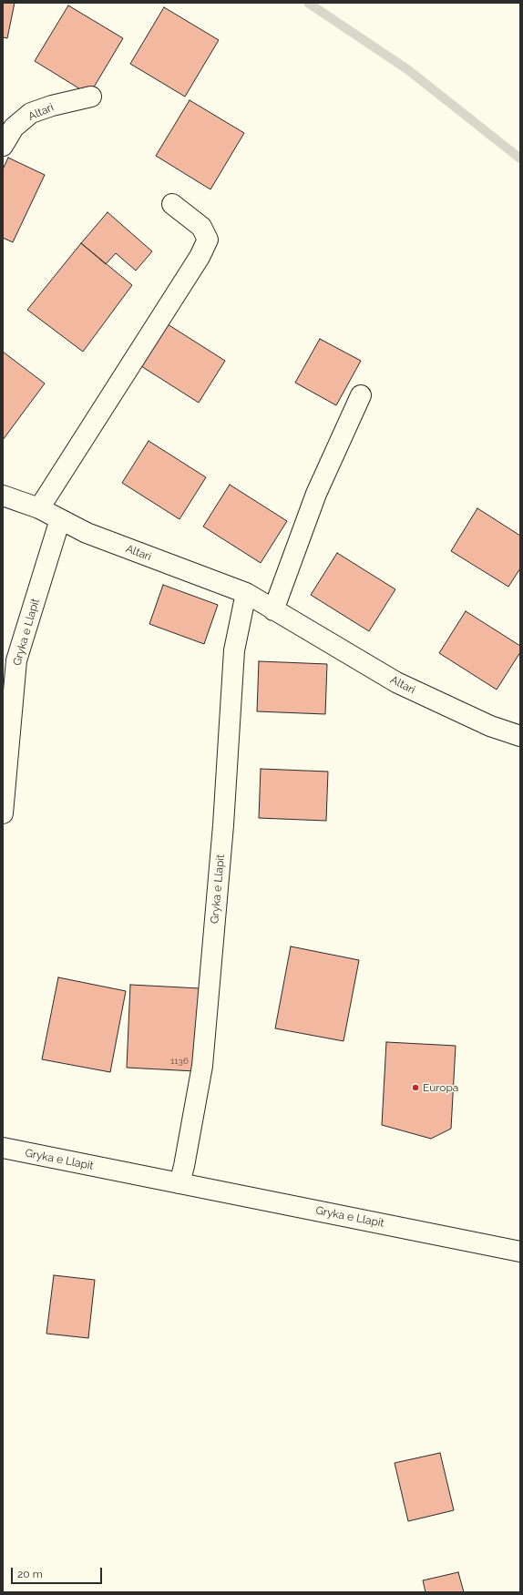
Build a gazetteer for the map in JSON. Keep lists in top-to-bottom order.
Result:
{
  "streets": {
    "street": ["Altari", "Gryka e Llapit"]
  },
  "crossings": [
    ["Altari", "Gryka e Llapit"]
  ],
  "places": ["Europa"],
  "house_numbers": ["1136"],
  "scale_bar": "20 m"
}
